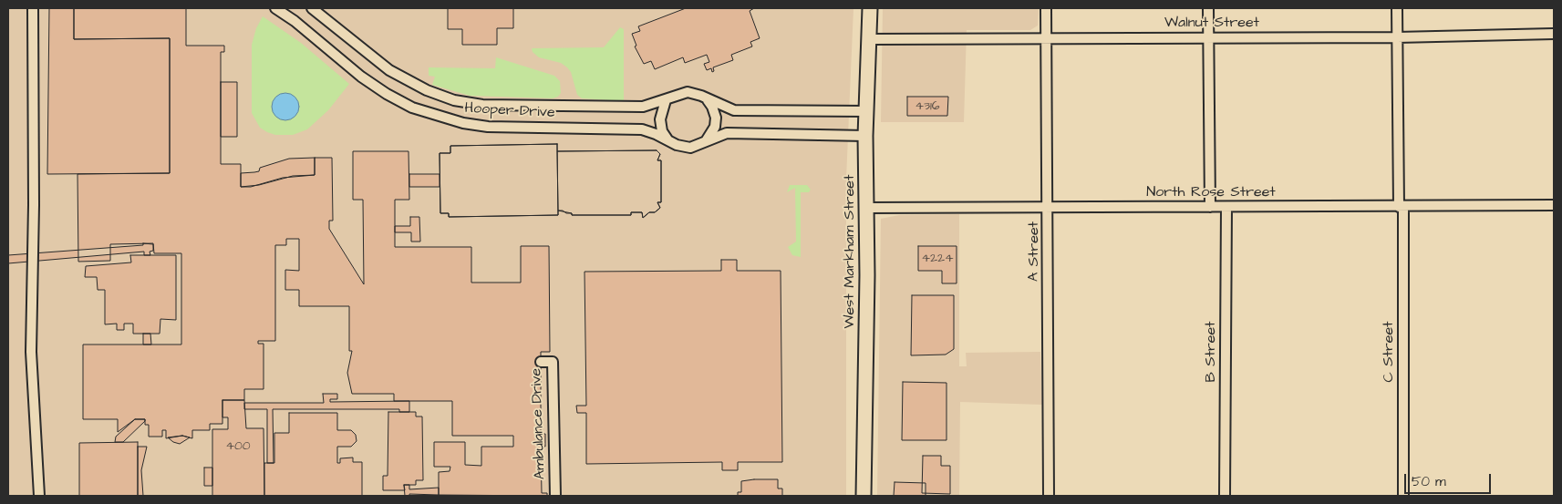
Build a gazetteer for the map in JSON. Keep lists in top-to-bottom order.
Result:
{
  "streets": {
    "main road": ["West Markham Street"],
    "street": [
      "Walnut Street",
      "Hooper Drive",
      "North Rose Street",
      "A Street",
      "B Street",
      "C Street",
      "Ambulance Drive"
    ]
  },
  "crossings": [
    ["Walnut Street", "West Markham Street"],
    ["Walnut Street", "A Street"],
    ["Walnut Street", "C Street"],
    ["Hooper Drive", "West Markham Street"],
    ["North Rose Street", "West Markham Street"],
    ["North Rose Street", "A Street"],
    ["North Rose Street", "B Street"],
    ["North Rose Street", "C Street"]
  ],
  "house_numbers": ["4316", "4224", "400"],
  "scale_bar": "50 m"
}
